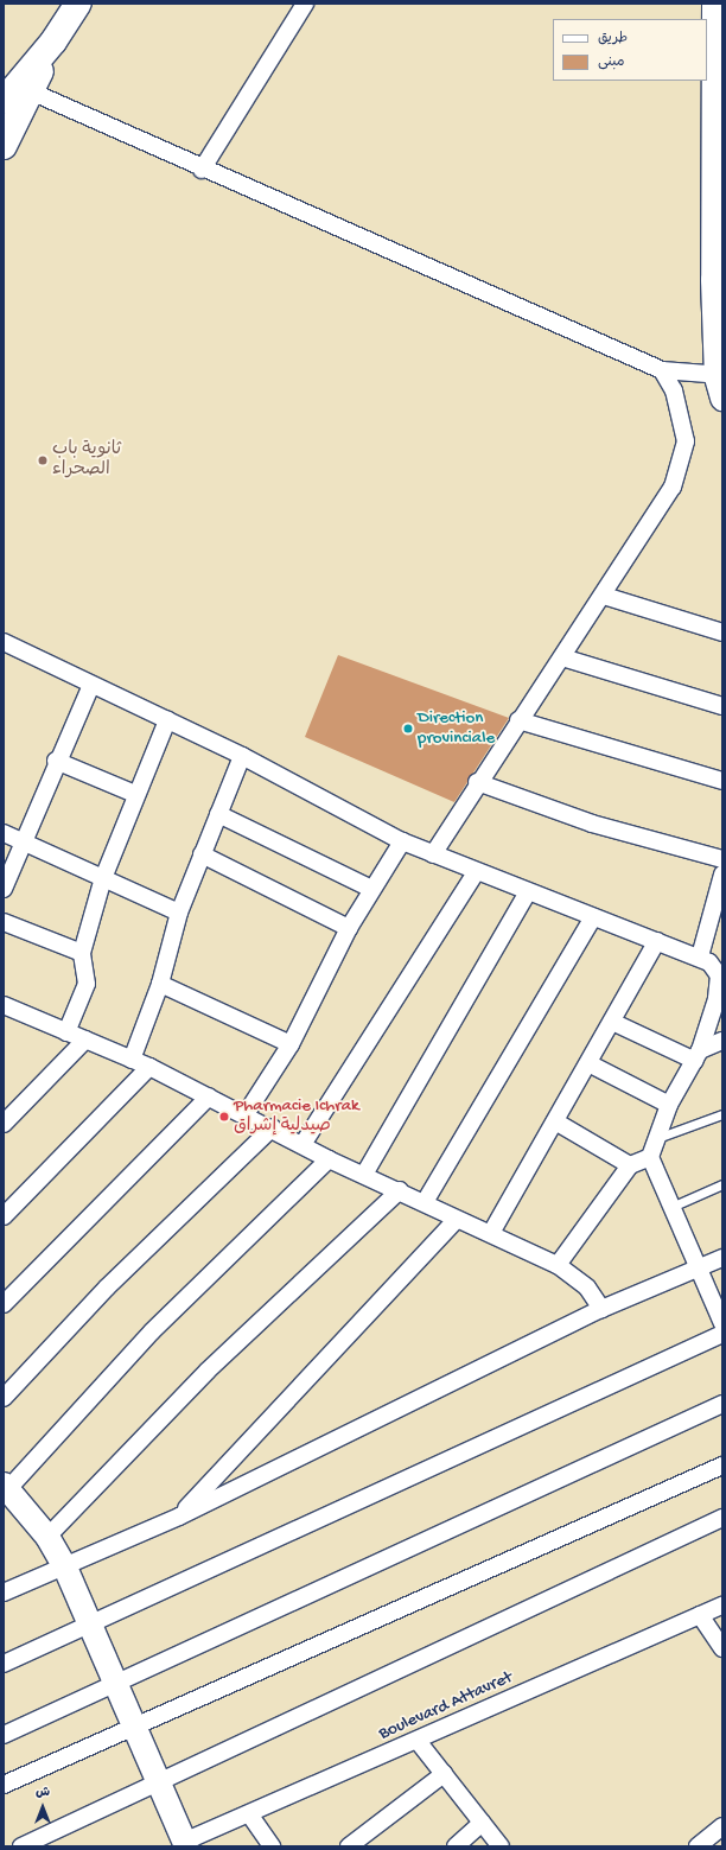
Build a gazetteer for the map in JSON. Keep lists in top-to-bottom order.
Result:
{
  "streets": {
    "street": ["Boulevard Attavret"]
  },
  "places": ["ثانوية باب الصحراء", "Direction provinciale", "Pharmacie Ichrak صيدلية إشراق"],
  "legend": ["طريق", "مبنى"],
  "north": "top"
}
